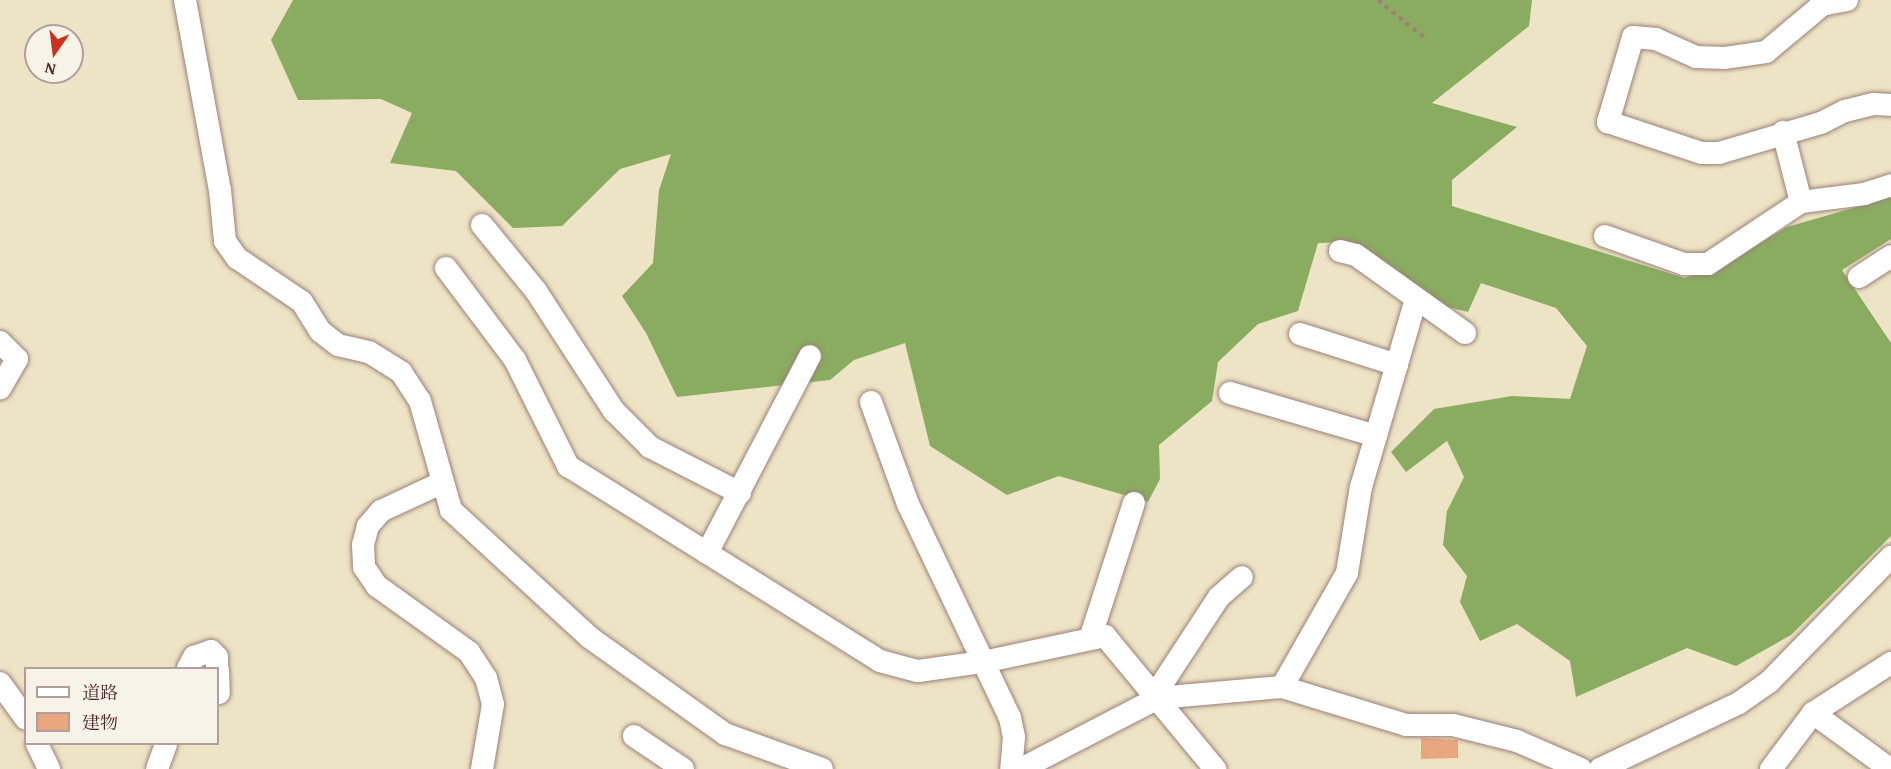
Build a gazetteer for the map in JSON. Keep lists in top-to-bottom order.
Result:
{
  "legend": ["道路", "建物"],
  "north": "bottom"
}
